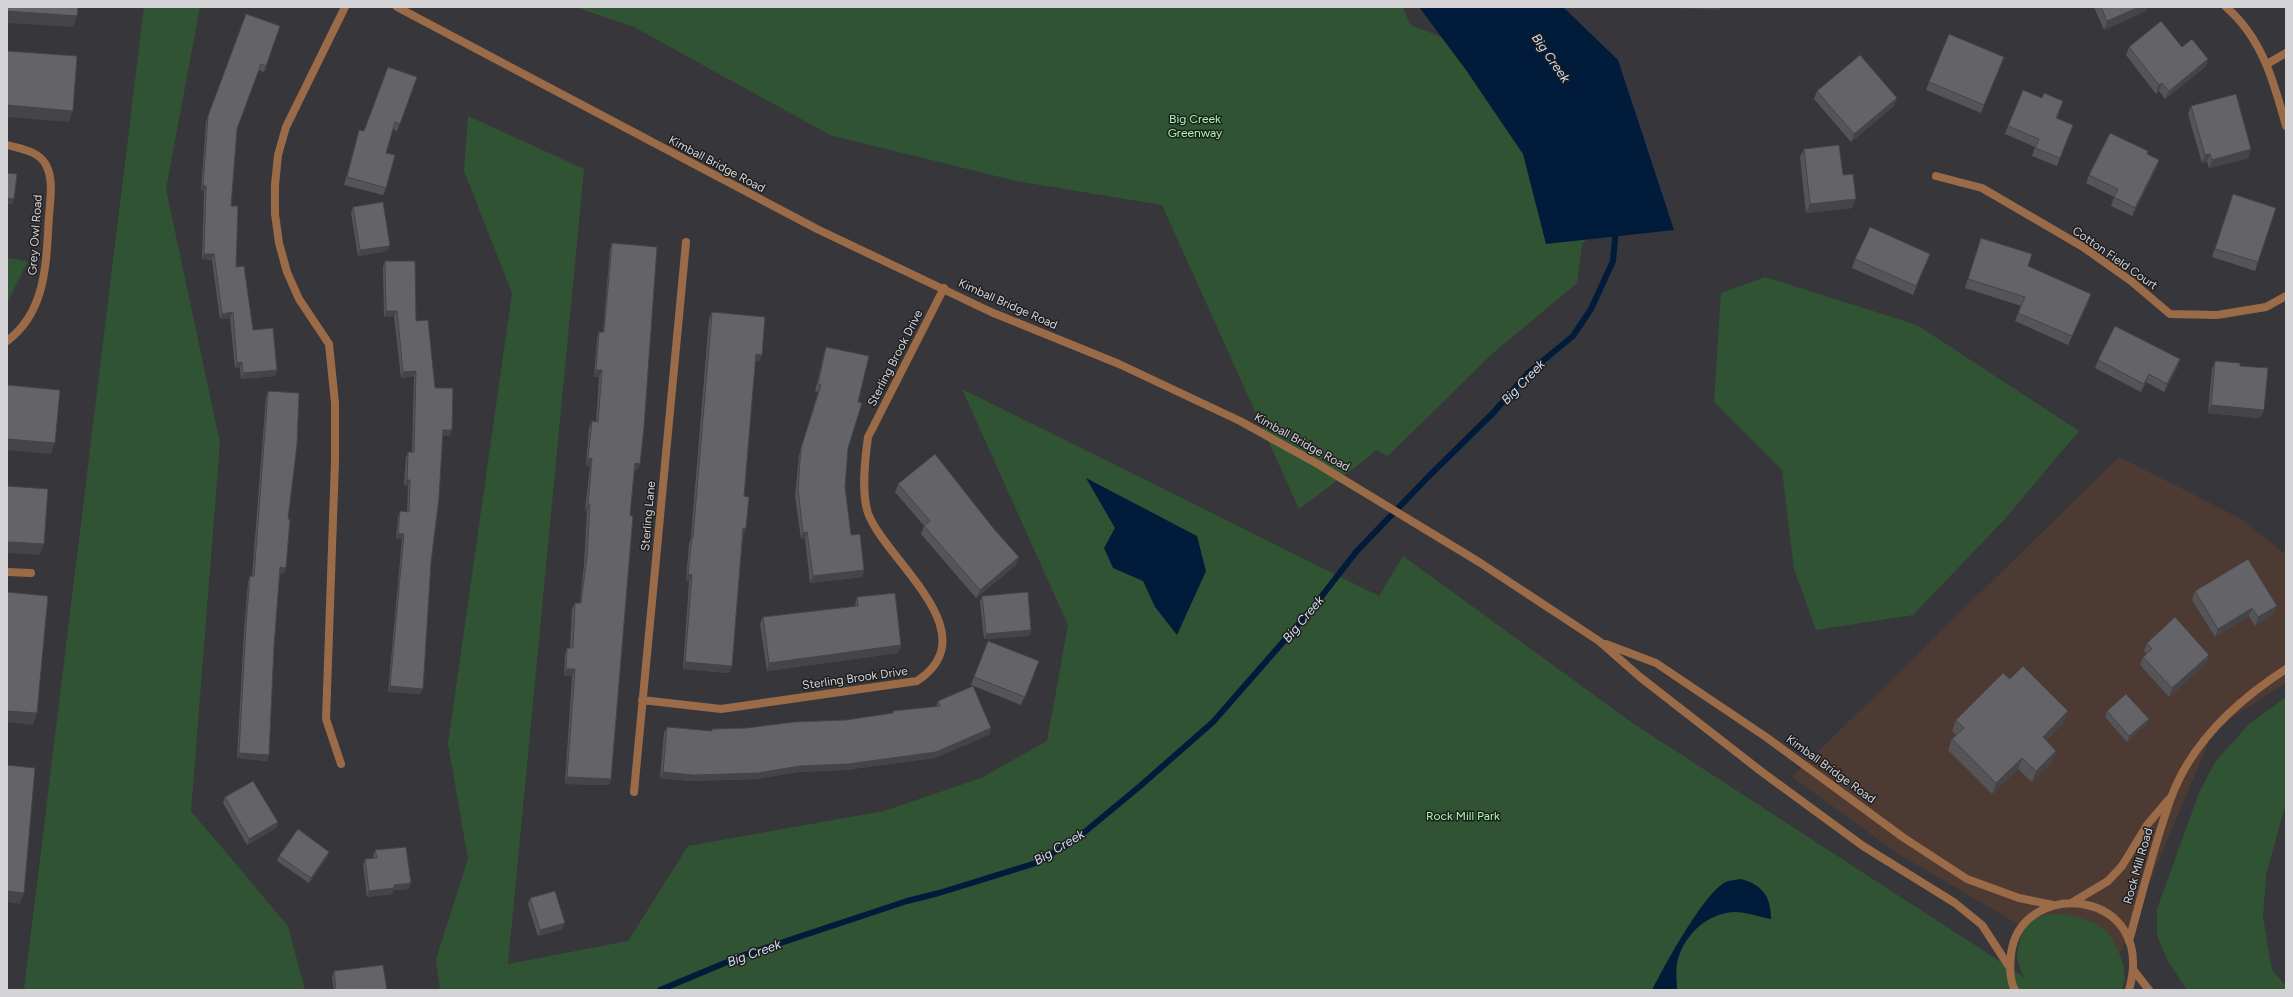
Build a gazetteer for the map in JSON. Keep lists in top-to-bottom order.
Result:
{
  "streets": {
    "street": [
      "Kimball Bridge Road",
      "Grey Owl Road",
      "Cotton Field Court",
      "Sterling Brook Drive",
      "Sterling Lane",
      "Rock Mill Road"
    ]
  },
  "crossings": [
    ["Kimball Bridge Road", "Sterling Brook Drive"],
    ["Sterling Brook Drive", "Sterling Lane"]
  ],
  "water": ["Big Creek"],
  "parks": ["Big Creek Greenway", "Rock Mill Park"]
}
